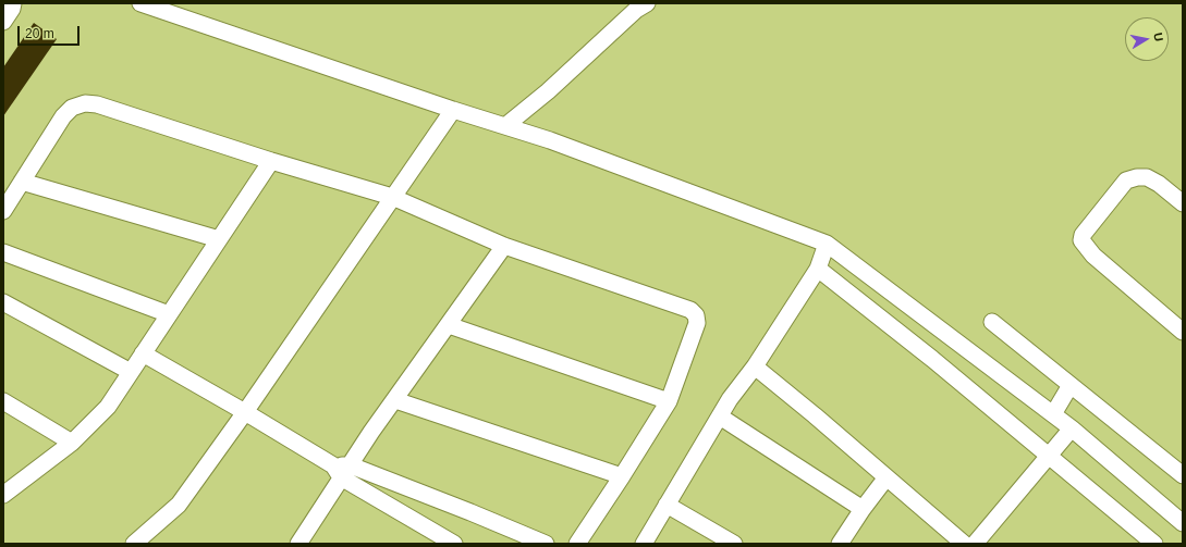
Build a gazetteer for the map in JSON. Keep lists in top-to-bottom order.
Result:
{
  "scale_bar": "20 m",
  "north": "right"
}
